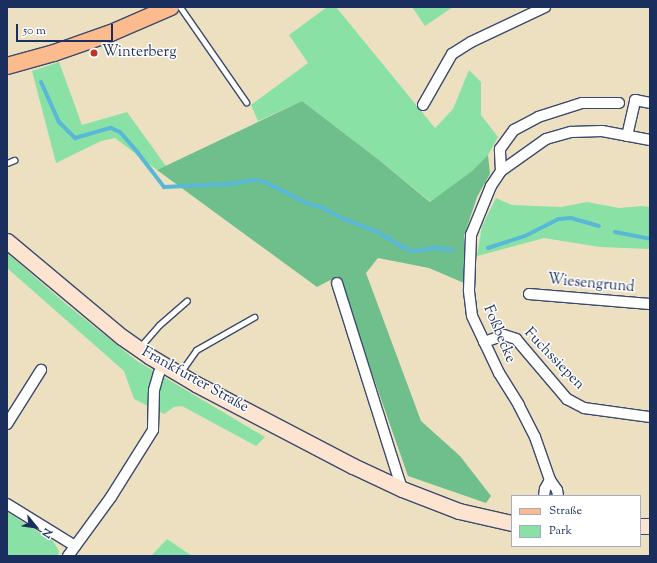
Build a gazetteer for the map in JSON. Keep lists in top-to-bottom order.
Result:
{
  "streets": {
    "main road": ["Frankfurter Straße"],
    "street": ["Wiesengrund", "Foßbecke", "Fuchssiepen"]
  },
  "crossings": [
    ["Foßbecke", "Fuchssiepen"]
  ],
  "places": ["Winterberg"],
  "legend": ["Straße", "Park"],
  "scale_bar": "50 m",
  "north": "bottom right"
}
